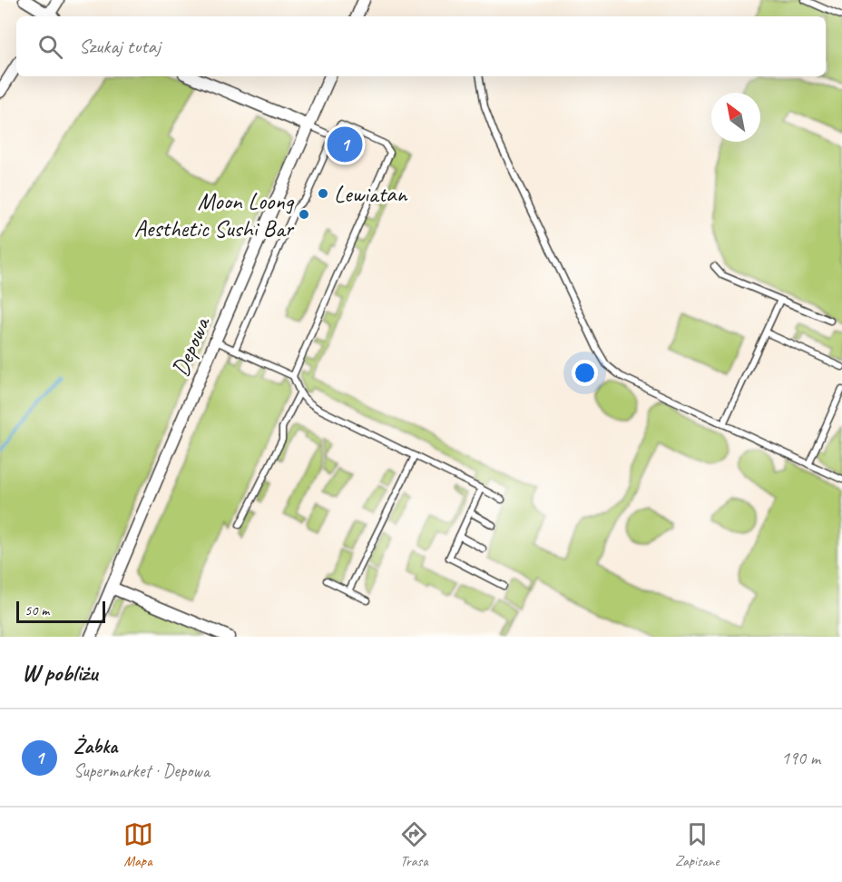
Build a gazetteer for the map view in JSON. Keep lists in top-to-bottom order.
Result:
{
  "streets": {
    "street": ["Depowa"]
  },
  "places": ["Lewiatan", "Moon Loong Aesthetic Sushi Bar"],
  "scale_bar": "50 m",
  "north": "top left",
  "page": {
    "search": "Szukaj tutaj",
    "pins": "1",
    "scale": "50 m",
    "heading": "W pobliżu",
    "list": [
      {
        "mark": "1",
        "name": "Żabka",
        "note": "Supermarket · Depowa",
        "value": "190 m"
      }
    ],
    "nav": ["Mapa", "Trasa", "Zapisane"]
  }
}
